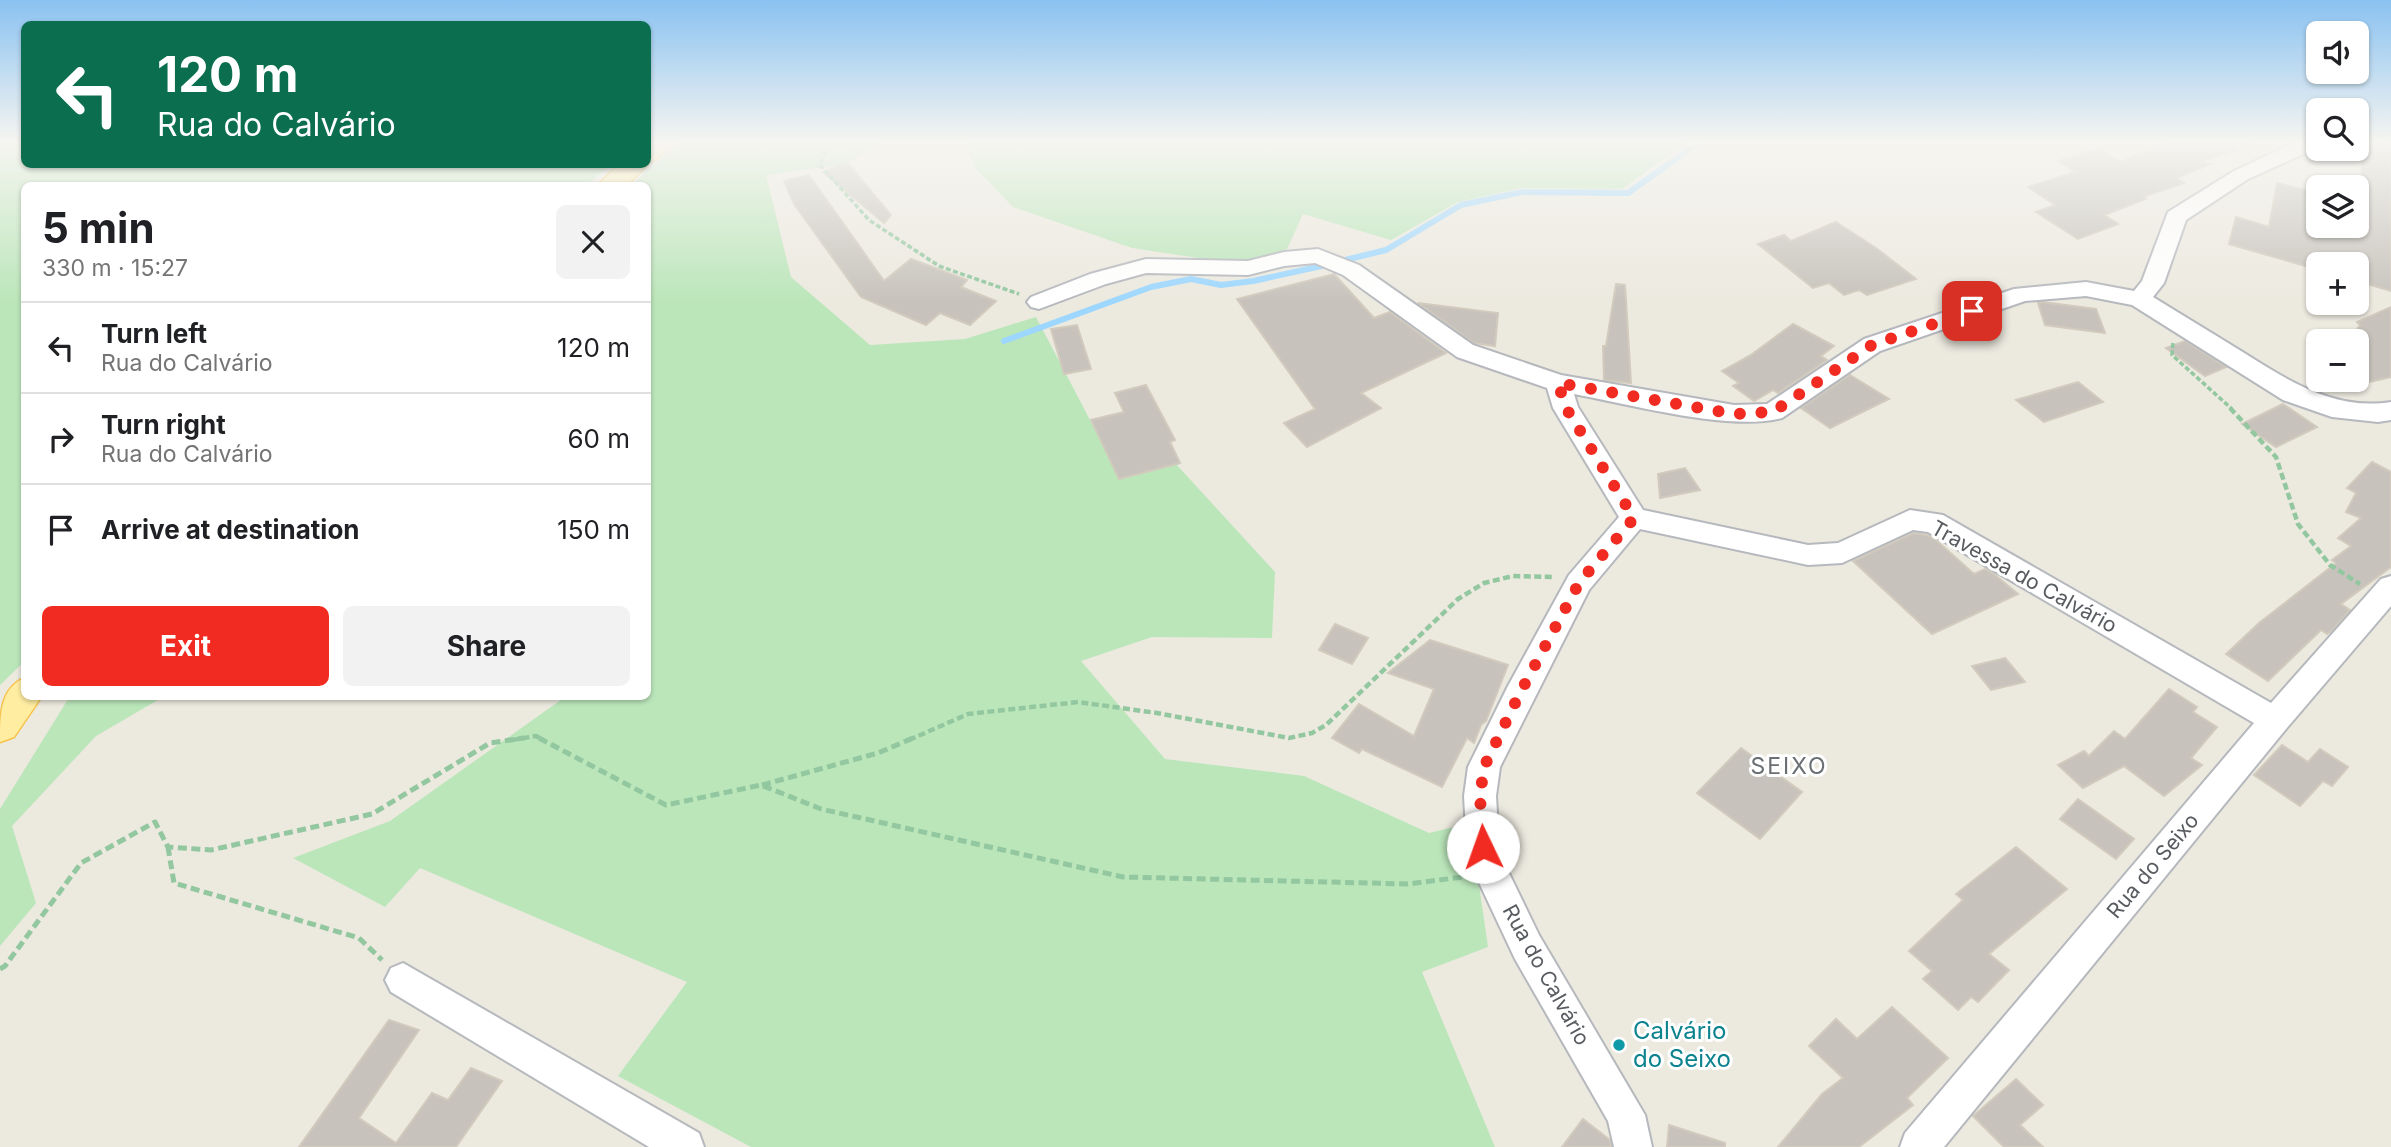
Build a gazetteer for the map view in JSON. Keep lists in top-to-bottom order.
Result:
{
  "streets": {
    "street": ["Travessa do Calvário", "Rua do Seixo", "Rua do Calvário"]
  },
  "crossings": [
    ["Travessa do Calvário", "Rua do Seixo"],
    ["Travessa do Calvário", "Rua do Calvário"]
  ],
  "districts": ["SEIXO"],
  "places": ["Calvário do Seixo"],
  "page": {
    "map_buttons": ["+", "−"],
    "turn": ["120 m", "Rua do Calvário"],
    "heading": ["5 min", "330 m · 15:27"],
    "list": [
      {
        "name": "Turn left",
        "note": "Rua do Calvário",
        "value": "120 m"
      },
      {
        "name": "Turn right",
        "note": "Rua do Calvário",
        "value": "60 m"
      },
      {
        "name": "Arrive at destination",
        "value": "150 m"
      }
    ],
    "buttons": ["Exit", "Share"]
  }
}
